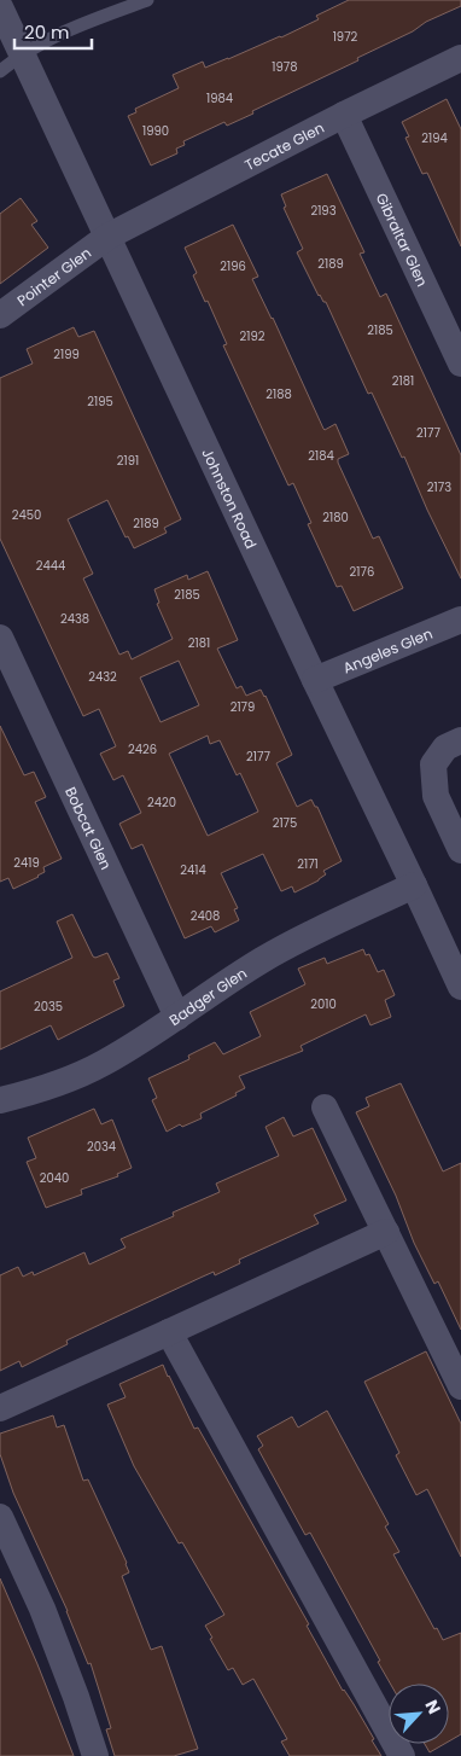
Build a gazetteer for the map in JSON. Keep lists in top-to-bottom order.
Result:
{
  "streets": {
    "street": [
      "Tecate Glen",
      "Gibraltar Glen",
      "Pointer Glen",
      "Johnston Road",
      "Angeles Glen",
      "Bobcat Glen",
      "Badger Glen"
    ]
  },
  "crossings": [
    ["Tecate Glen", "Gibraltar Glen"],
    ["Tecate Glen", "Pointer Glen"],
    ["Tecate Glen", "Johnston Road"],
    ["Pointer Glen", "Johnston Road"],
    ["Johnston Road", "Angeles Glen"],
    ["Johnston Road", "Badger Glen"],
    ["Bobcat Glen", "Badger Glen"]
  ],
  "house_numbers": [
    "1972",
    "1978",
    "1984",
    "1990",
    "2194",
    "2193",
    "2189",
    "2196",
    "2185",
    "2192",
    "2199",
    "2181",
    "2188",
    "2195",
    "2177",
    "2184",
    "2191",
    "2173",
    "2450",
    "2180",
    "2189",
    "2444",
    "2176",
    "2185",
    "2438",
    "2181",
    "2432",
    "2179",
    "2426",
    "2177",
    "2420",
    "2175",
    "2419",
    "2171",
    "2414",
    "2408",
    "2010",
    "2035",
    "2034",
    "2040"
  ],
  "scale_bar": "20 m",
  "north": "top right"
}
